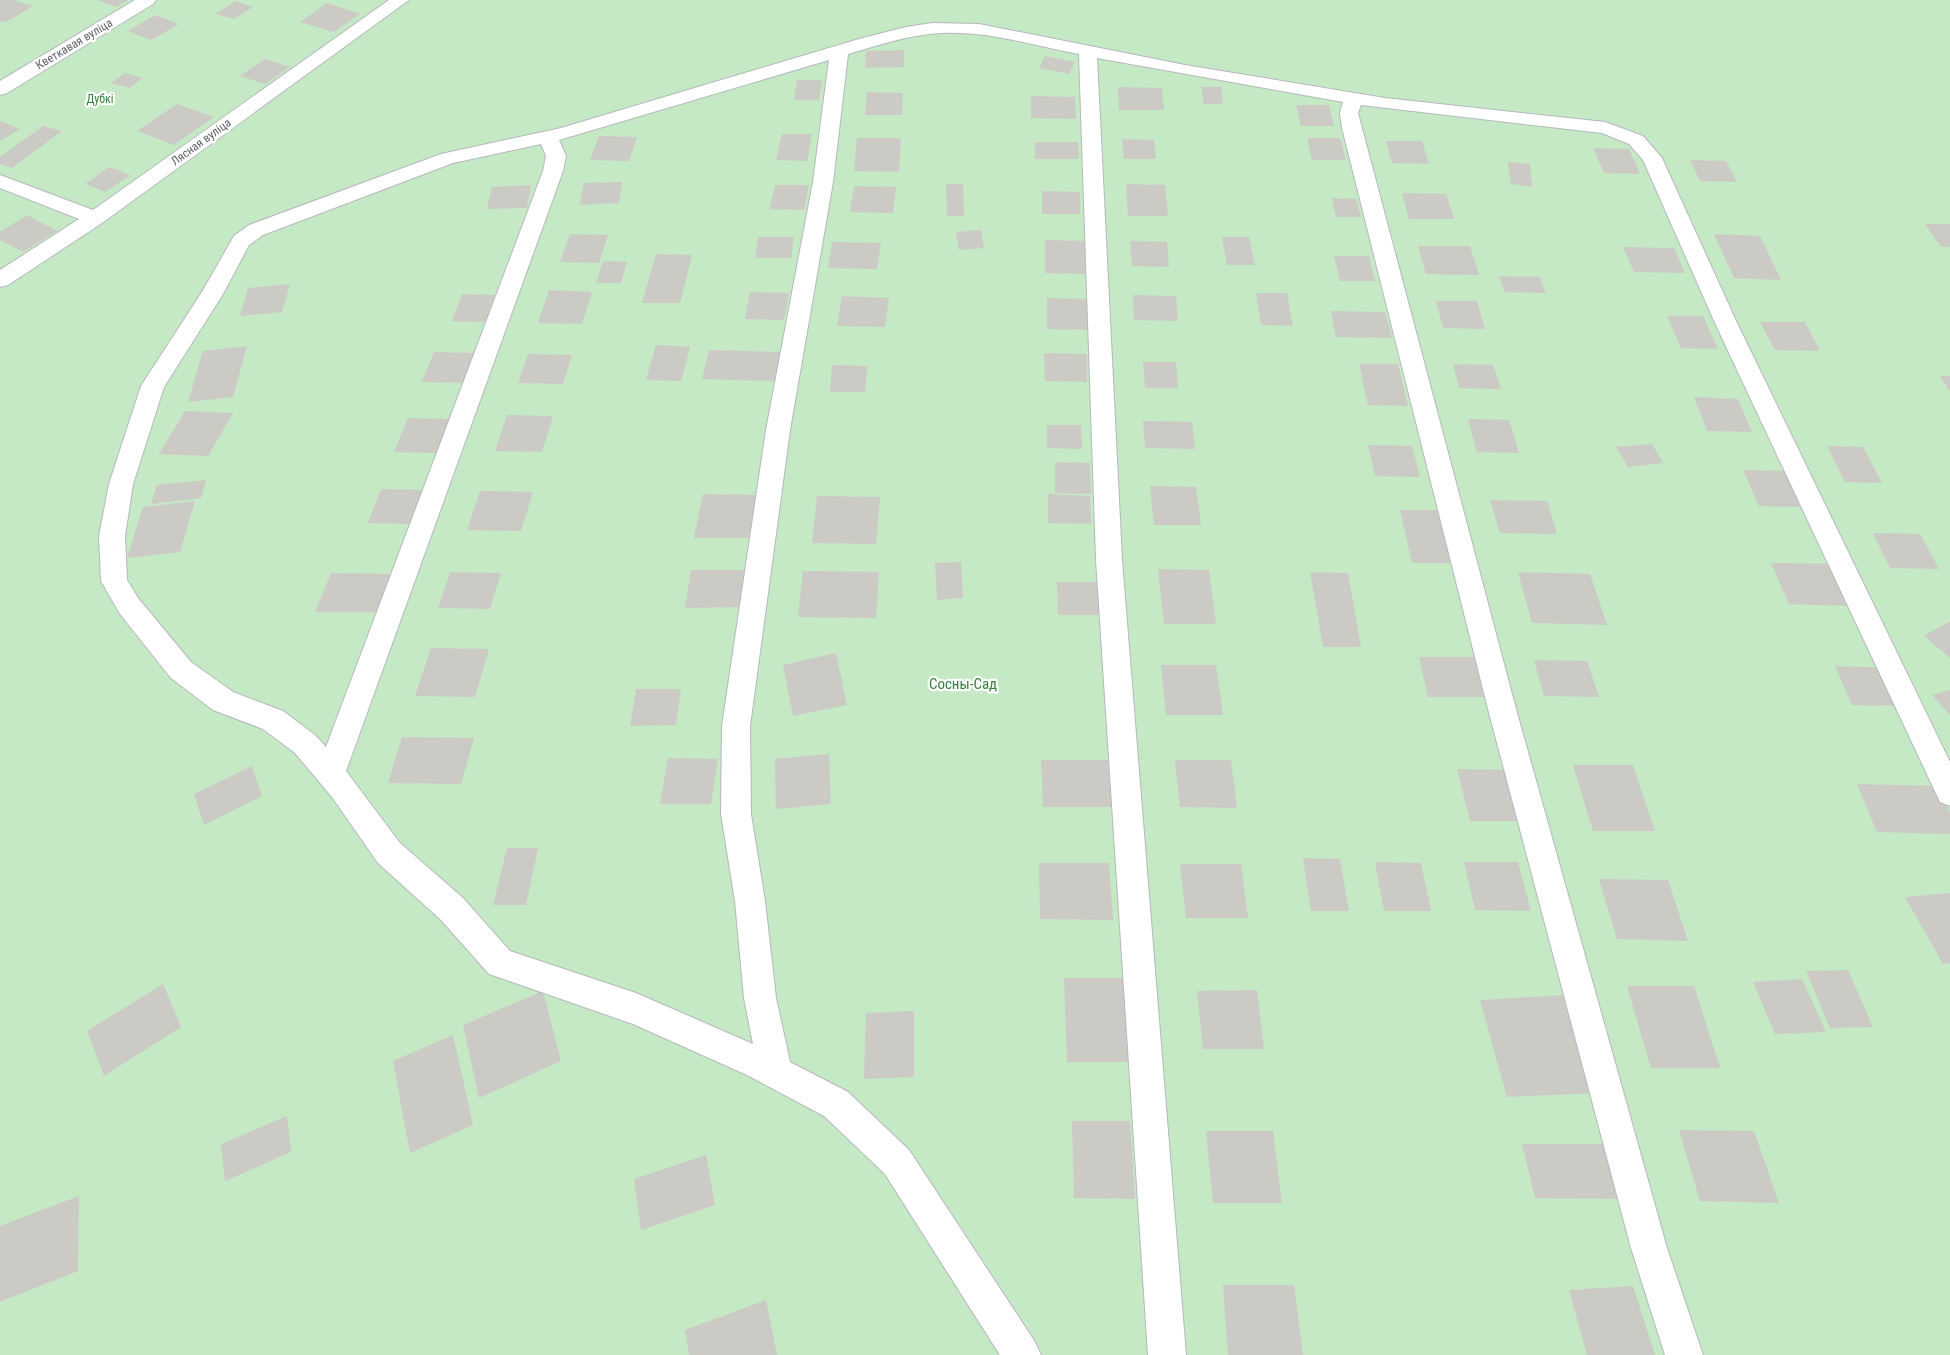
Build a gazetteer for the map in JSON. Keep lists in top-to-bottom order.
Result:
{
  "streets": {
    "street": ["Кветкавая вуліца", "Лясная вуліца"]
  },
  "parks": ["Дубкі", "Сосны-Сад"]
}
